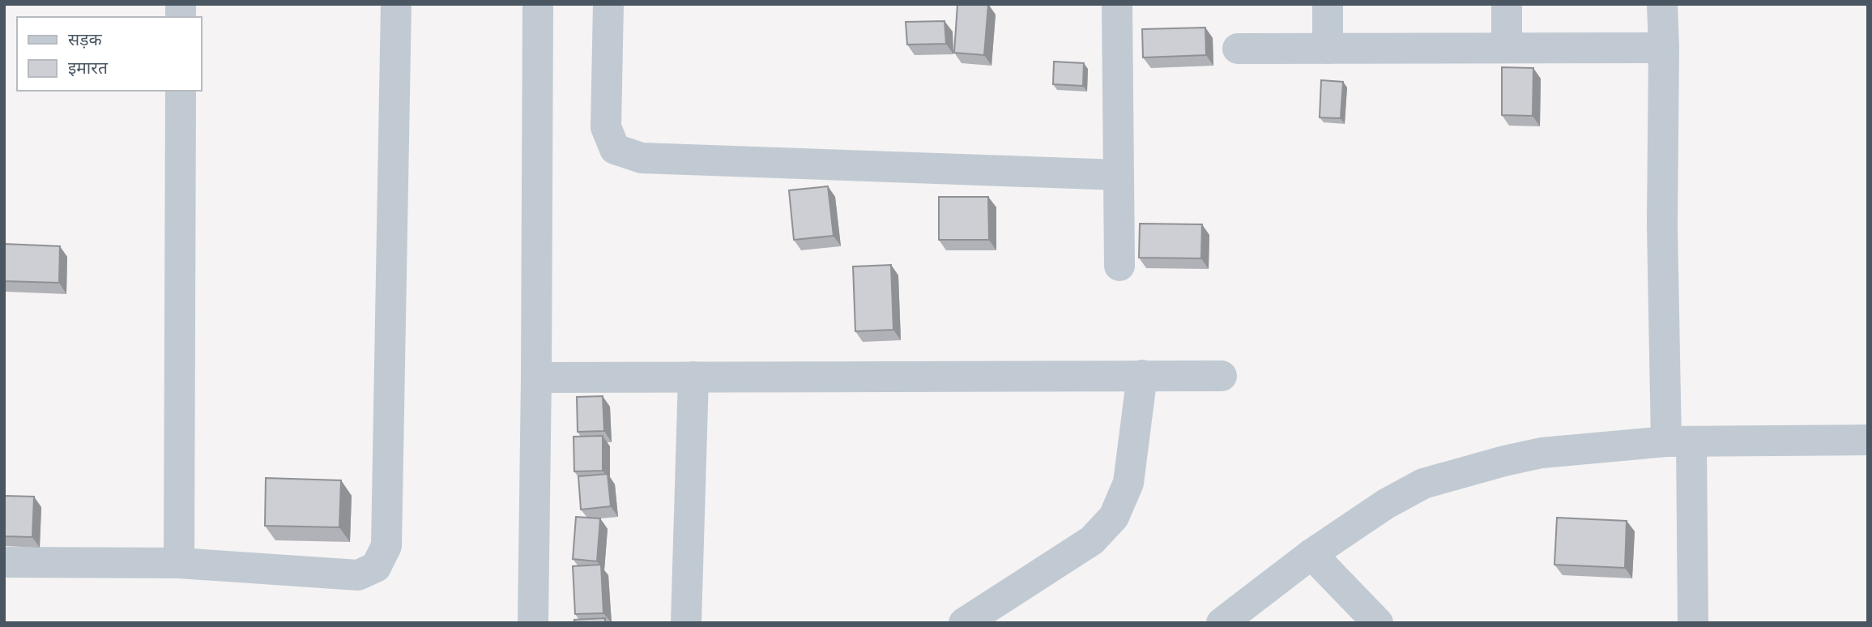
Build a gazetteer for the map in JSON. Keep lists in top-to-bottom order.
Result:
{
  "legend": ["सड़क", "इमारत"]
}
